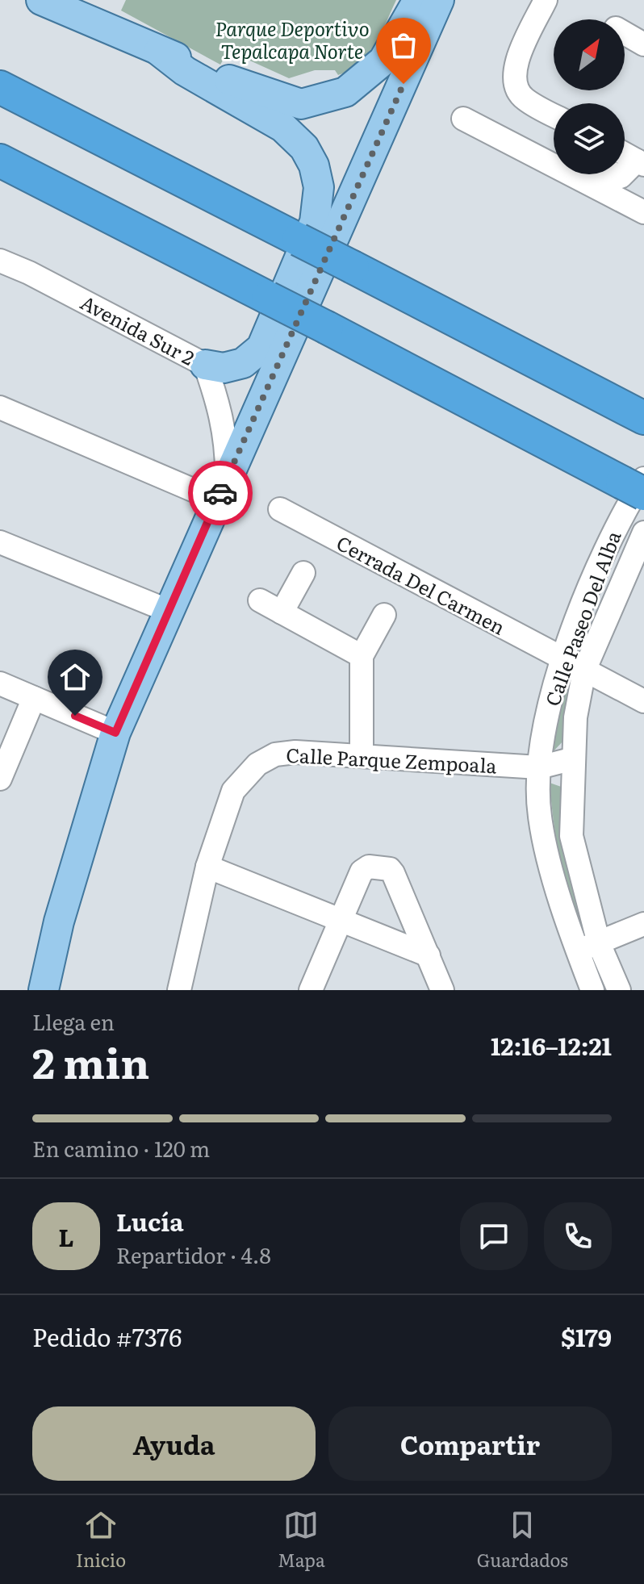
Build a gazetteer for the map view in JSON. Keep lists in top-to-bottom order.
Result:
{
  "streets": {
    "street": [
      "Avenida Sur 2",
      "Cerrada Del Carmen",
      "Calle Paseo Del Alba",
      "Calle Parque Zempoala"
    ]
  },
  "crossings": [
    ["Cerrada Del Carmen", "Calle Paseo Del Alba"],
    ["Calle Paseo Del Alba", "Calle Parque Zempoala"]
  ],
  "parks": ["Parque Deportivo Tepalcapa Norte"],
  "north": "top right",
  "page": {
    "heading": ["2 min", "Llega en", "12:16–12:21"],
    "panel": [
      "Lucía",
      "Repartidor · 4.8",
      "Pedido #7376",
      "$179"
    ],
    "bar": "En camino · 120 m",
    "round": "L",
    "buttons": ["Ayuda", "Compartir"],
    "tabs": ["Inicio", "Mapa", "Guardados"]
  }
}
